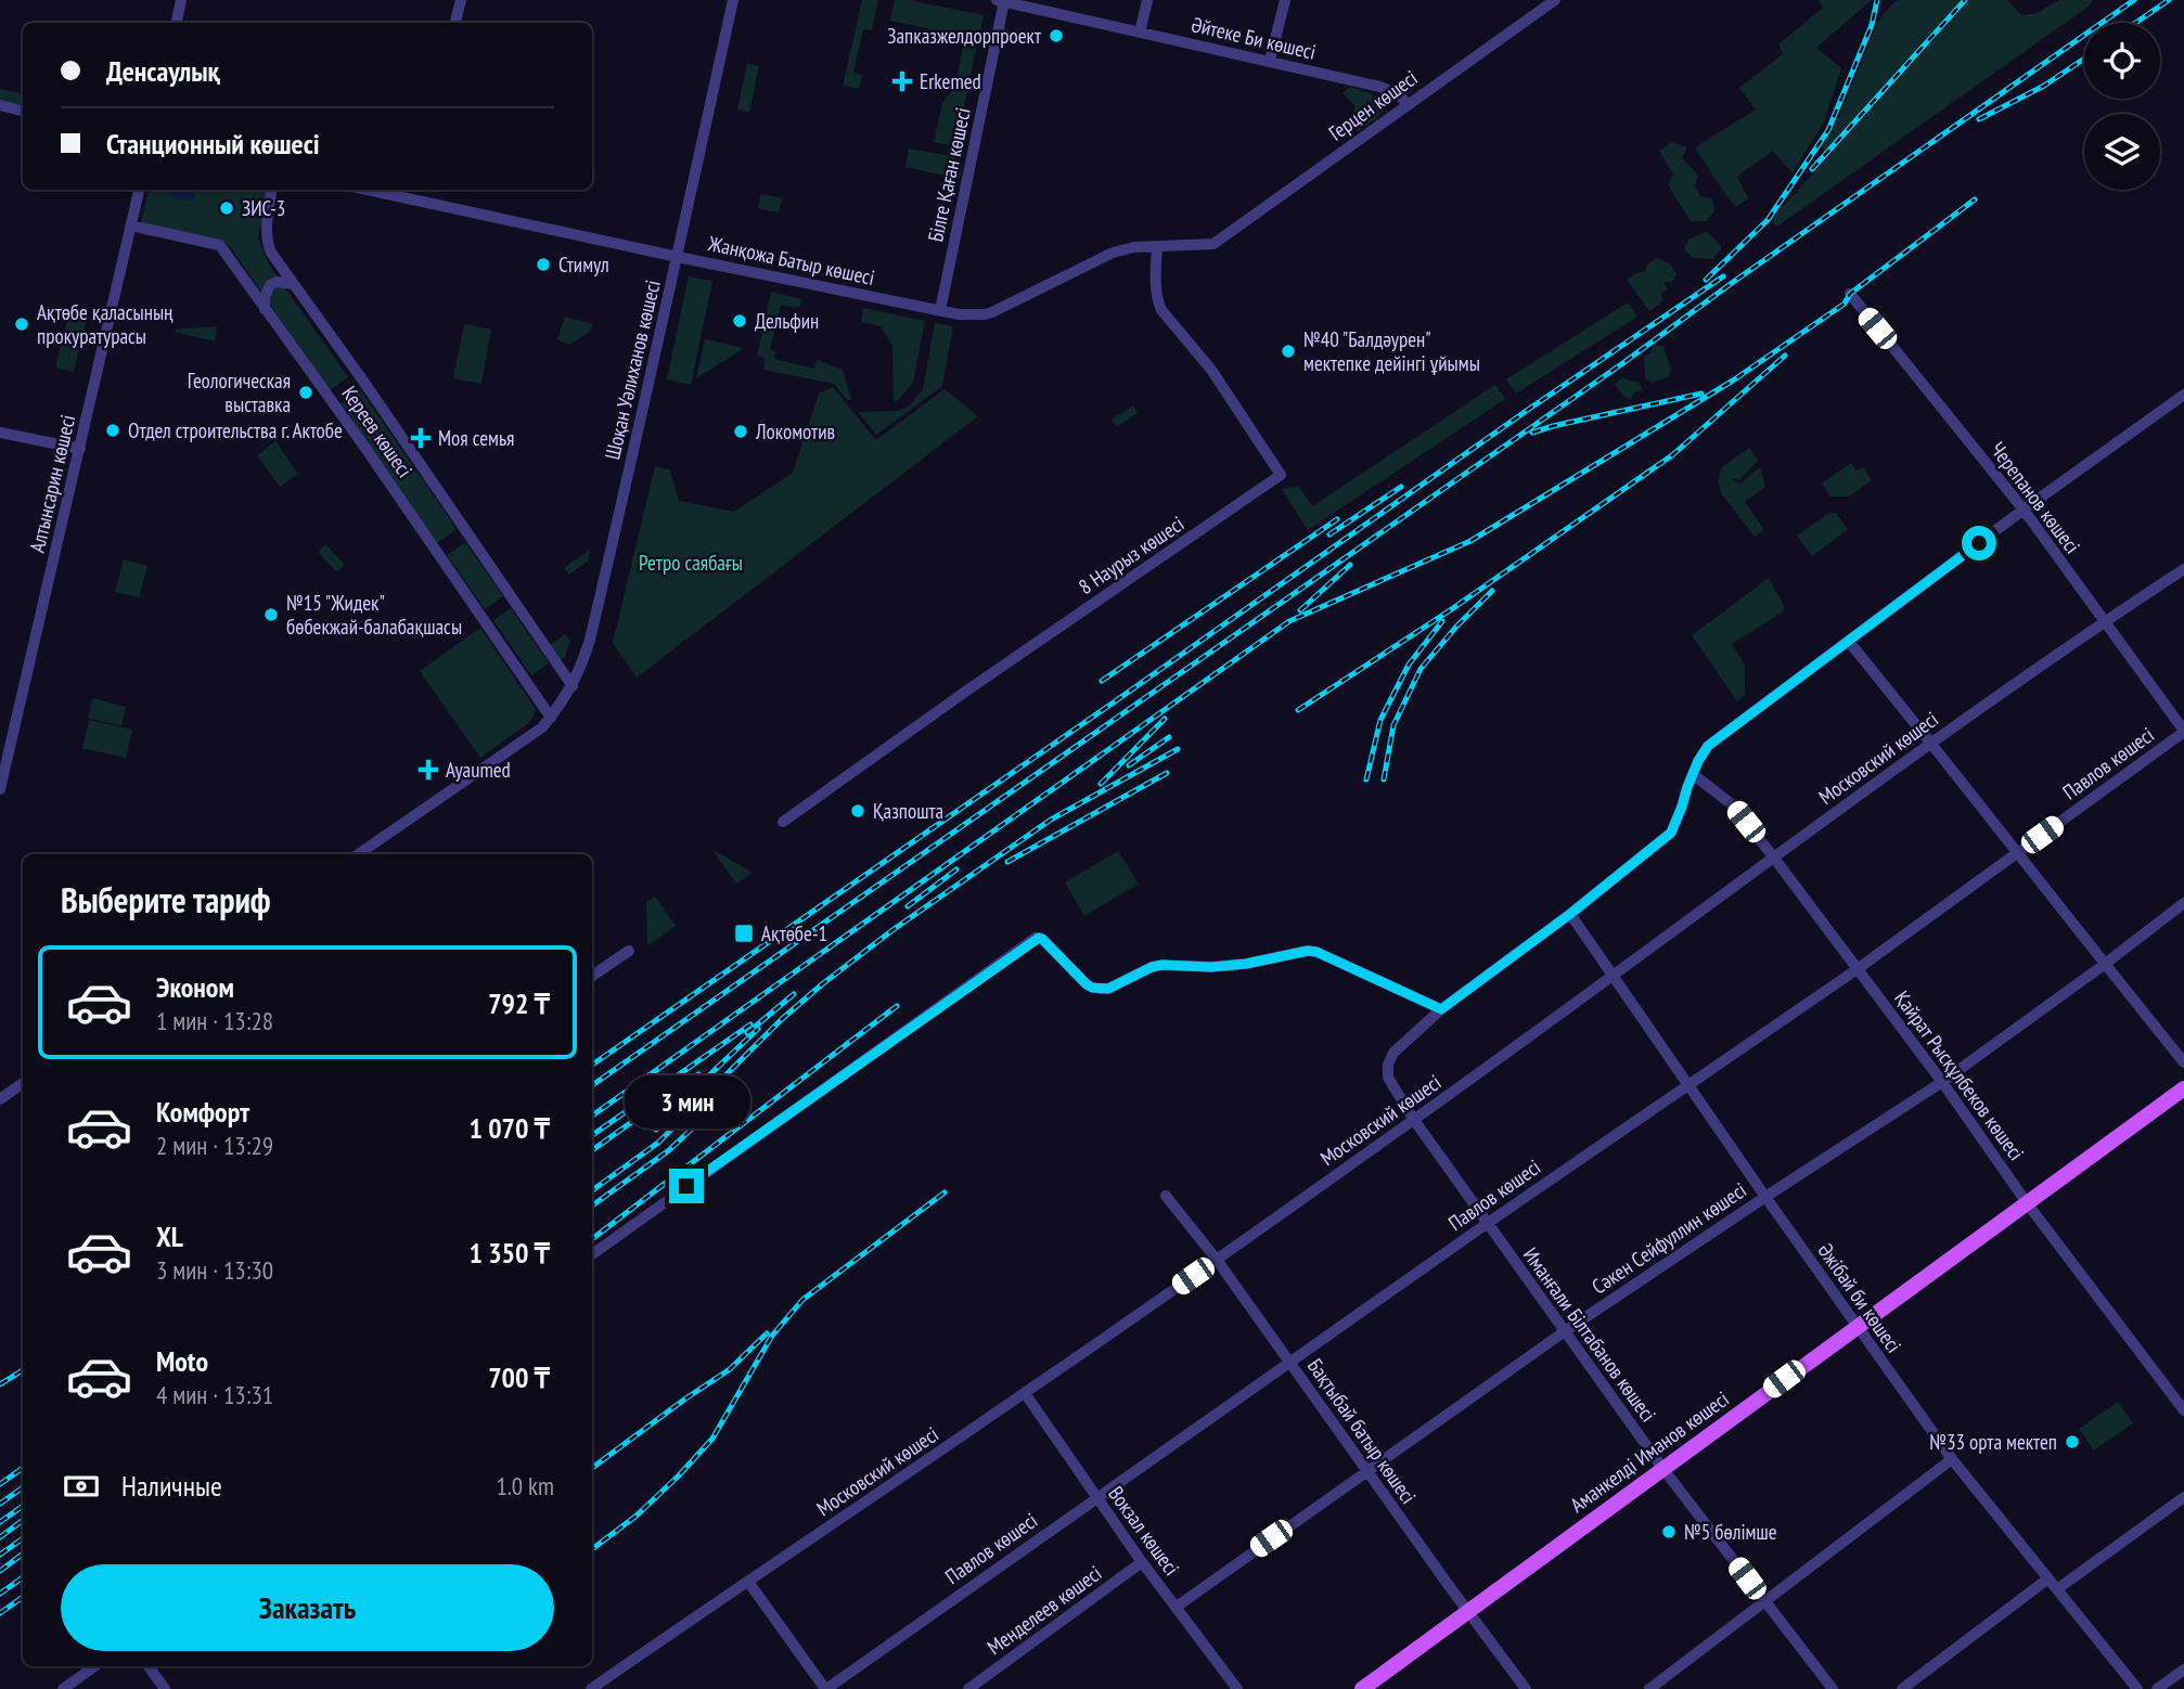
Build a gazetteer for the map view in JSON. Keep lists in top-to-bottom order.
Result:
{
  "streets": {
    "main road": ["Аманкелді Иманов көшесі"],
    "street": [
      "Әйтеке Би көшесі",
      "Герцен көшесі",
      "Білге Қаған көшесі",
      "Жанқожа Батыр көшесі",
      "Шоқан Уәлиханов көшесі",
      "Кереев көшесі",
      "Алтынсарин көшесі",
      "Черепанов көшесі",
      "8 Наурыз көшесі",
      "Московский көшесі",
      "Павлов көшесі",
      "Қайрат Рысқұлбеков көшесі",
      "Сәкен Сейфуллин көшесі",
      "Әжібай би көшесі",
      "Иманғали Білтабанов көшесі",
      "Бақтыбай батыр көшесі",
      "Вокзал көшесі",
      "Менделеев көшесі"
    ]
  },
  "crossings": [
    ["Әйтеке Би көшесі", "Герцен көшесі"],
    ["Әйтеке Би көшесі", "Білге Қаған көшесі"],
    ["Герцен көшесі", "Жанқожа Батыр көшесі"],
    ["Білге Қаған көшесі", "Жанқожа Батыр көшесі"],
    ["Жанқожа Батыр көшесі", "Шоқан Уәлиханов көшесі"],
    ["Жанқожа Батыр көшесі", "8 Наурыз көшесі"],
    ["Шоқан Уәлиханов көшесі", "Кереев көшесі"],
    ["Кереев көшесі", "Алтынсарин көшесі"],
    ["Черепанов көшесі", "Московский көшесі"],
    ["Черепанов көшесі", "Павлов көшесі"],
    ["Московский көшесі", "Қайрат Рысқұлбеков көшесі"],
    ["Московский көшесі", "Әжібай би көшесі"],
    ["Московский көшесі", "Иманғали Білтабанов көшесі"],
    ["Московский көшесі", "Бақтыбай батыр көшесі"],
    ["Московский көшесі", "Вокзал көшесі"],
    ["Павлов көшесі", "Қайрат Рысқұлбеков көшесі"],
    ["Павлов көшесі", "Әжібай би көшесі"],
    ["Павлов көшесі", "Иманғали Білтабанов көшесі"],
    ["Павлов көшесі", "Бақтыбай батыр көшесі"],
    ["Павлов көшесі", "Вокзал көшесі"],
    ["Қайрат Рысқұлбеков көшесі", "Сәкен Сейфуллин көшесі"],
    ["Қайрат Рысқұлбеков көшесі", "Аманкелді Иманов көшесі"],
    ["Сәкен Сейфуллин көшесі", "Әжібай би көшесі"],
    ["Сәкен Сейфуллин көшесі", "Иманғали Білтабанов көшесі"],
    ["Сәкен Сейфуллин көшесі", "Бақтыбай батыр көшесі"],
    ["Сәкен Сейфуллин көшесі", "Вокзал көшесі"],
    ["Әжібай би көшесі", "Аманкелді Иманов көшесі"],
    ["Иманғали Білтабанов көшесі", "Аманкелді Иманов көшесі"],
    ["Бақтыбай батыр көшесі", "Аманкелді Иманов көшесі"],
    ["Вокзал көшесі", "Менделеев көшесі"]
  ],
  "parks": ["Ретро саябағы"],
  "places": {
    "other": [
      "Запказжелдорпроект",
      "ЗИС-3",
      "Стимул",
      "Дельфин",
      "Ақтөбе қаласының прокуратурасы",
      "№40 \"Балдәурен\" мектепке дейінгі ұйымы",
      "Геологическая выставка",
      "Отдел строительства г. Актобе",
      "Локомотив",
      "№15 \"Жидек\" бөбекжай-балабақшасы",
      "Қазпошта",
      "№33 орта мектеп",
      "№5 бөлімше"
    ],
    "health": ["Erkemed", "Моя семья", "Ayaumed"],
    "transit": ["Ақтөбе-1"]
  },
  "page": {
    "banner": ["Денсаулық", "Станционный көшесі"],
    "heading": "Выберите тариф",
    "list": [
      {
        "name": "Эконом",
        "note": "1 мин · 13:28",
        "value": "792 ₸"
      },
      {
        "name": "Комфорт",
        "note": "2 мин · 13:29",
        "value": "1 070 ₸"
      },
      {
        "name": "XL",
        "note": "3 мин · 13:30",
        "value": "1 350 ₸"
      },
      {
        "name": "Moto",
        "note": "4 мин · 13:31",
        "value": "700 ₸"
      }
    ],
    "bubble": "3 мин",
    "pay": ["Наличные", "1.0 km"],
    "buttons": "Заказать"
  }
}
